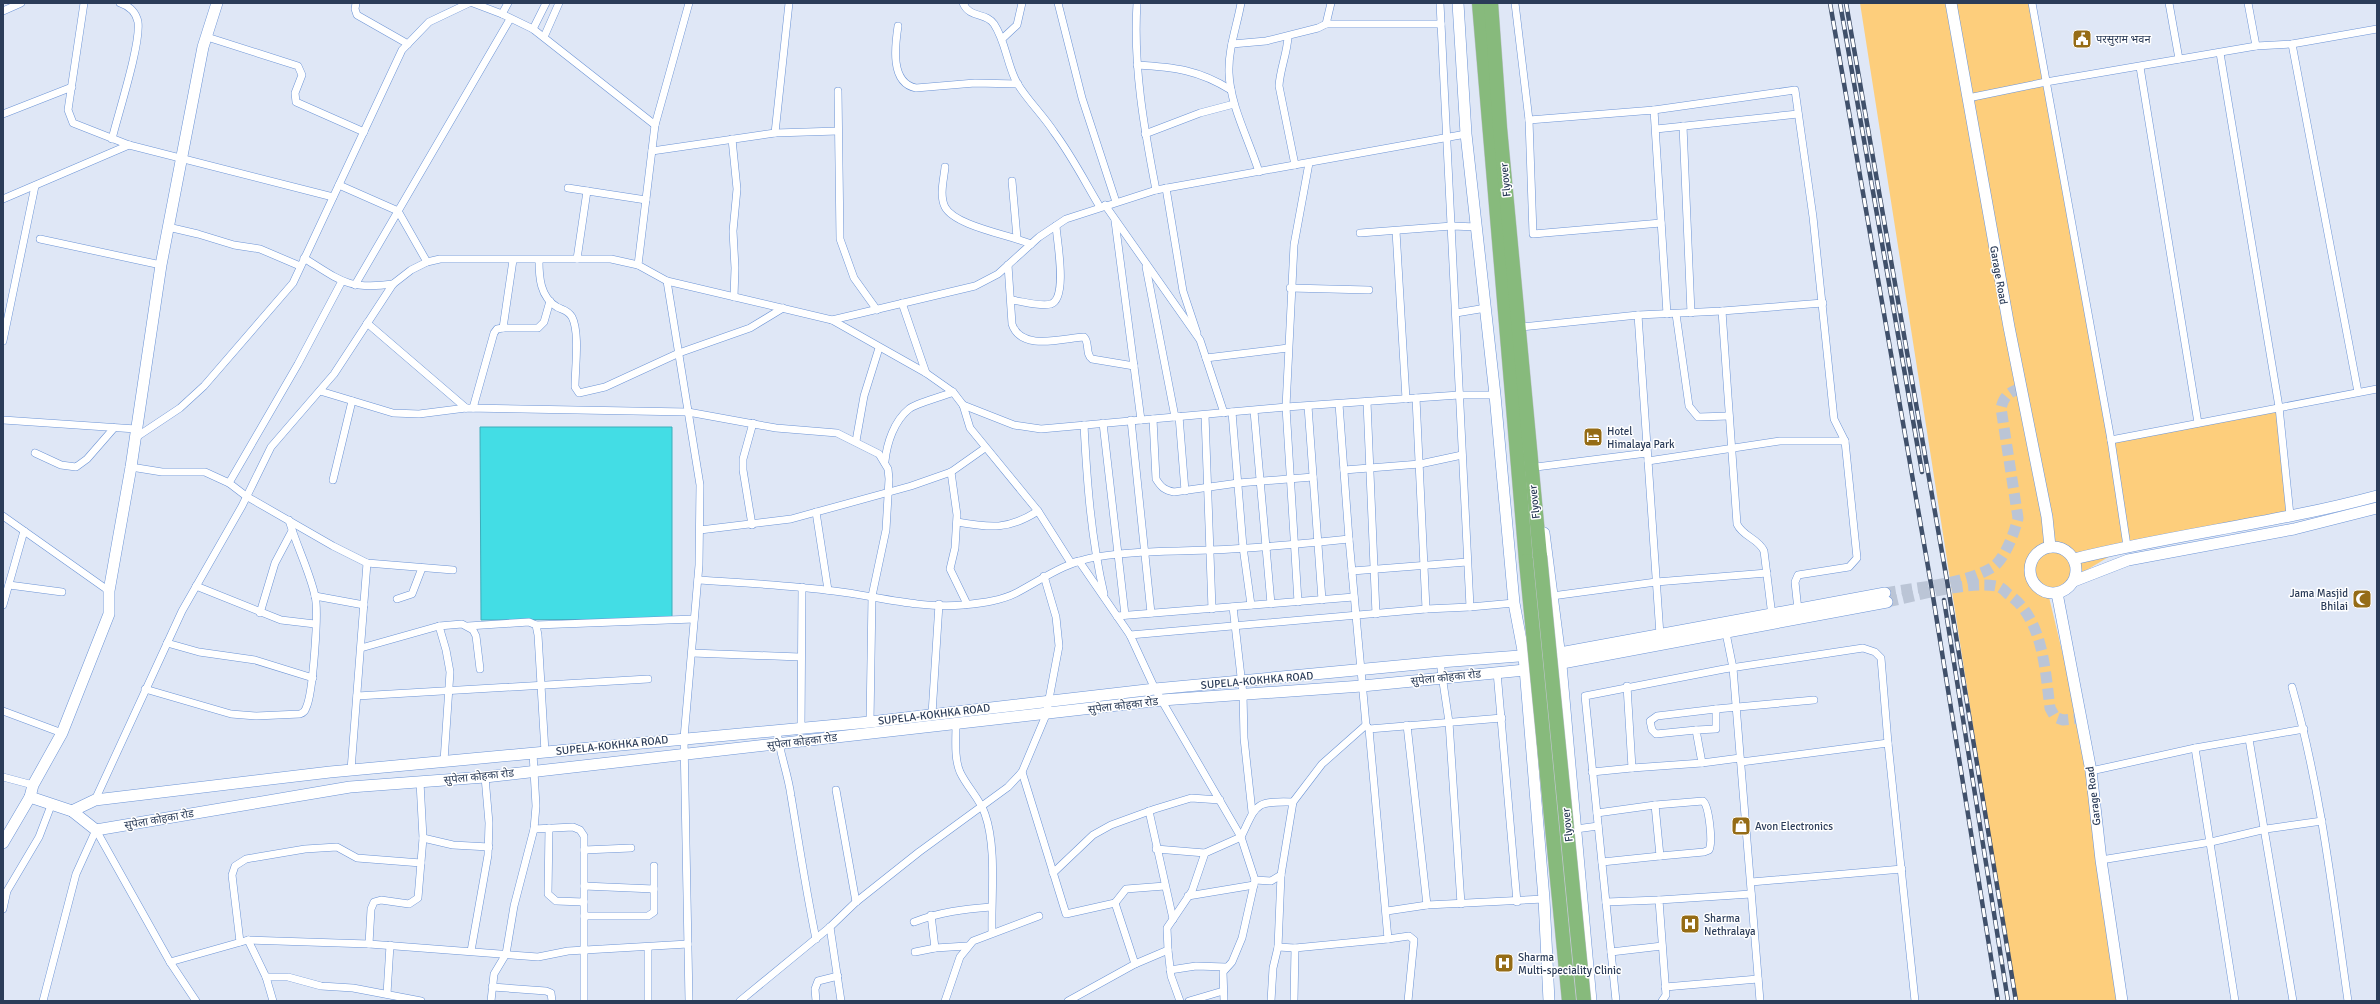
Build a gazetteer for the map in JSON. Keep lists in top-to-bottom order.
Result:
{
  "streets": {
    "highway": ["Flyover"],
    "street": ["Garage Road", "सुपेला कोहका रोड", "SUPELA-KOKHKA ROAD"]
  },
  "crossings": [
    ["सुपेला कोहका रोड", "SUPELA-KOKHKA ROAD"]
  ],
  "places": {
    "public building": ["परसुराम भवन"],
    "hotel": ["Hotel Himalaya Park"],
    "mosque": ["Jama Masjid Bhilai"],
    "shop": ["Avon Electronics"],
    "hospital": ["Sharma Nethralaya", "Sharma Multi-speciality Clinic"]
  }
}
